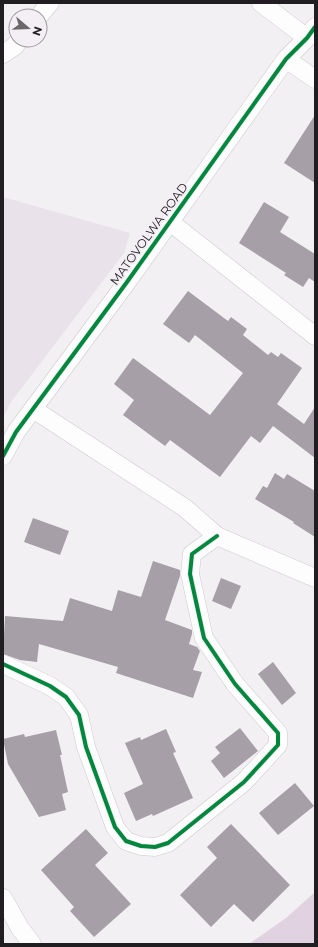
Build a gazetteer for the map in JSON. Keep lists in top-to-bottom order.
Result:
{
  "streets": {
    "street": ["MATOVOLWA ROAD"]
  },
  "north": "right"
}
